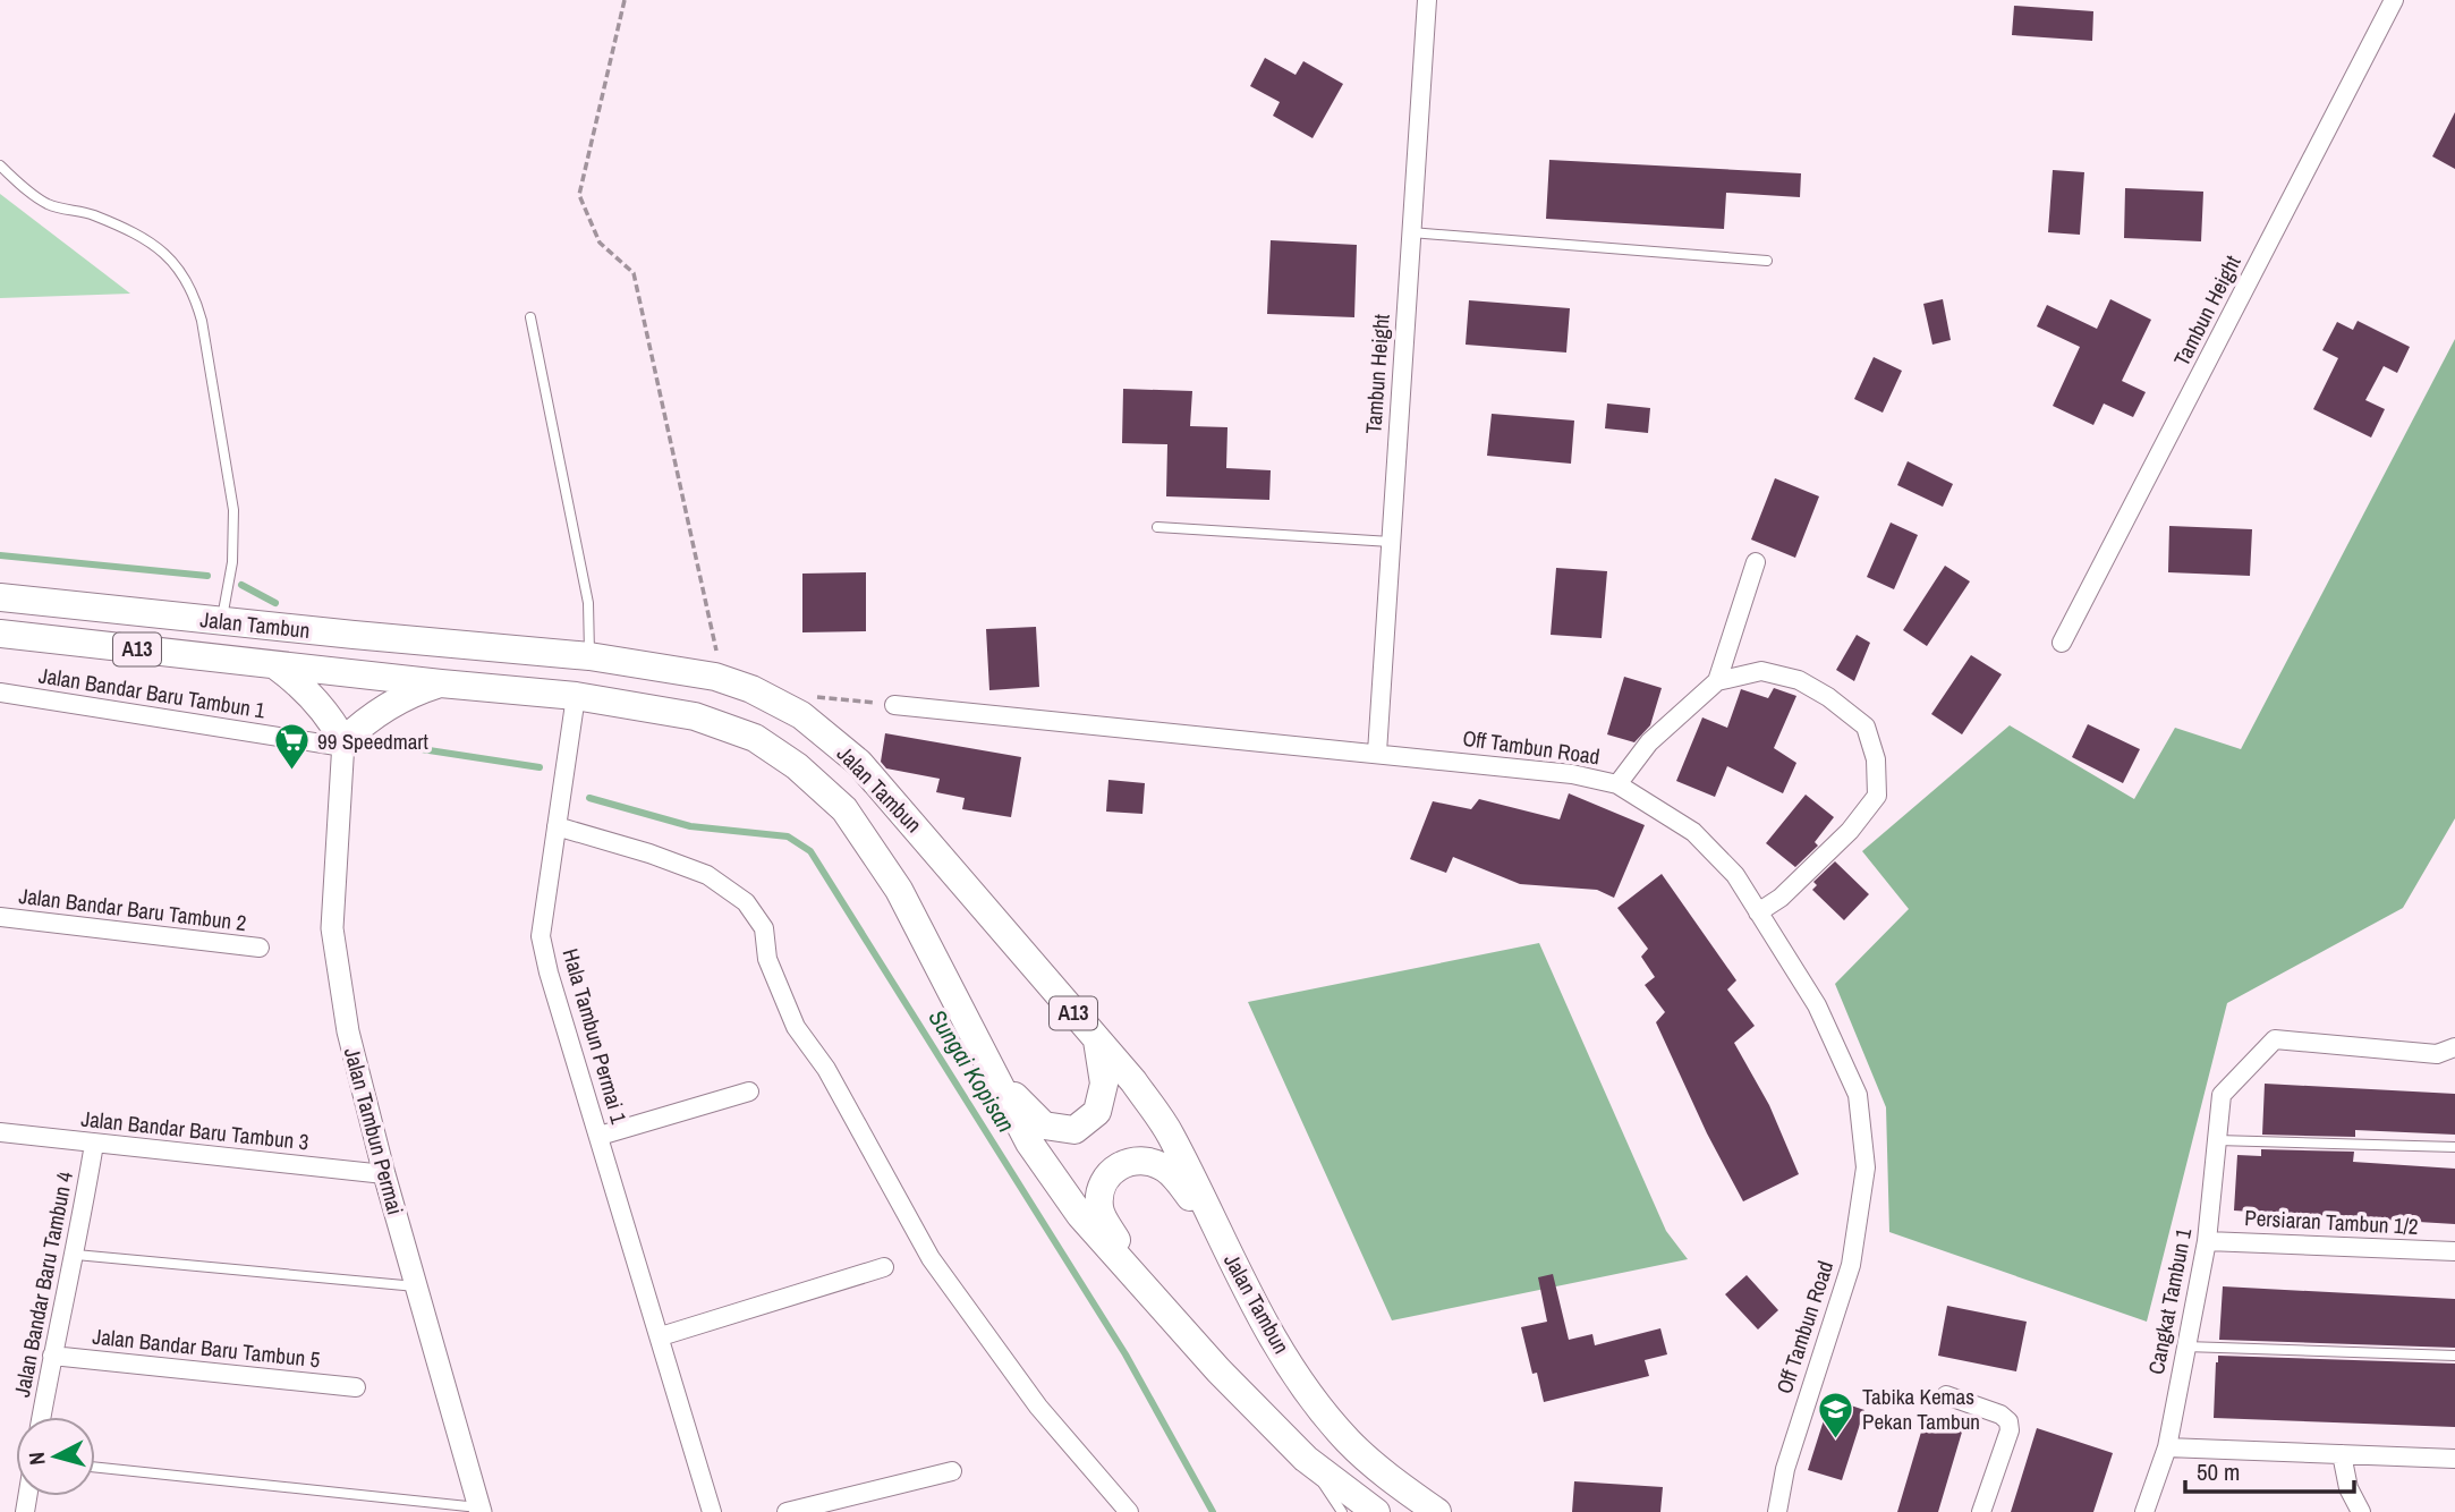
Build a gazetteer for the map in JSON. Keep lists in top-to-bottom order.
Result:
{
  "streets": {
    "main road": ["Jalan Tambun", "A13"],
    "street": [
      "Tambun Height",
      "Jalan Bandar Baru Tambun 1",
      "Off Tambun Road",
      "Jalan Bandar Baru Tambun 2",
      "Hala Tambun Permai 1",
      "Jalan Bandar Baru Tambun 3",
      "Jalan Tambun Permai",
      "Persiaran Tambun 1/2",
      "Jalan Bandar Baru Tambun 4",
      "Cangkat Tambun 1",
      "Jalan Bandar Baru Tambun 5"
    ]
  },
  "crossings": [
    ["Tambun Height", "Off Tambun Road"],
    ["Jalan Tambun", "Hala Tambun Permai 1"],
    ["Jalan Bandar Baru Tambun 1", "Jalan Tambun Permai"],
    ["Jalan Bandar Baru Tambun 3", "Jalan Tambun Permai"],
    ["Jalan Bandar Baru Tambun 3", "Jalan Bandar Baru Tambun 4"],
    ["Persiaran Tambun 1/2", "Cangkat Tambun 1"],
    ["Jalan Bandar Baru Tambun 4", "Jalan Bandar Baru Tambun 5"]
  ],
  "water": ["Sungai Kopisan"],
  "places": {
    "supermarket": ["99 Speedmart"],
    "school or university": ["Tabika Kemas Pekan Tambun"]
  },
  "scale_bar": "50 m",
  "north": "left"
}
